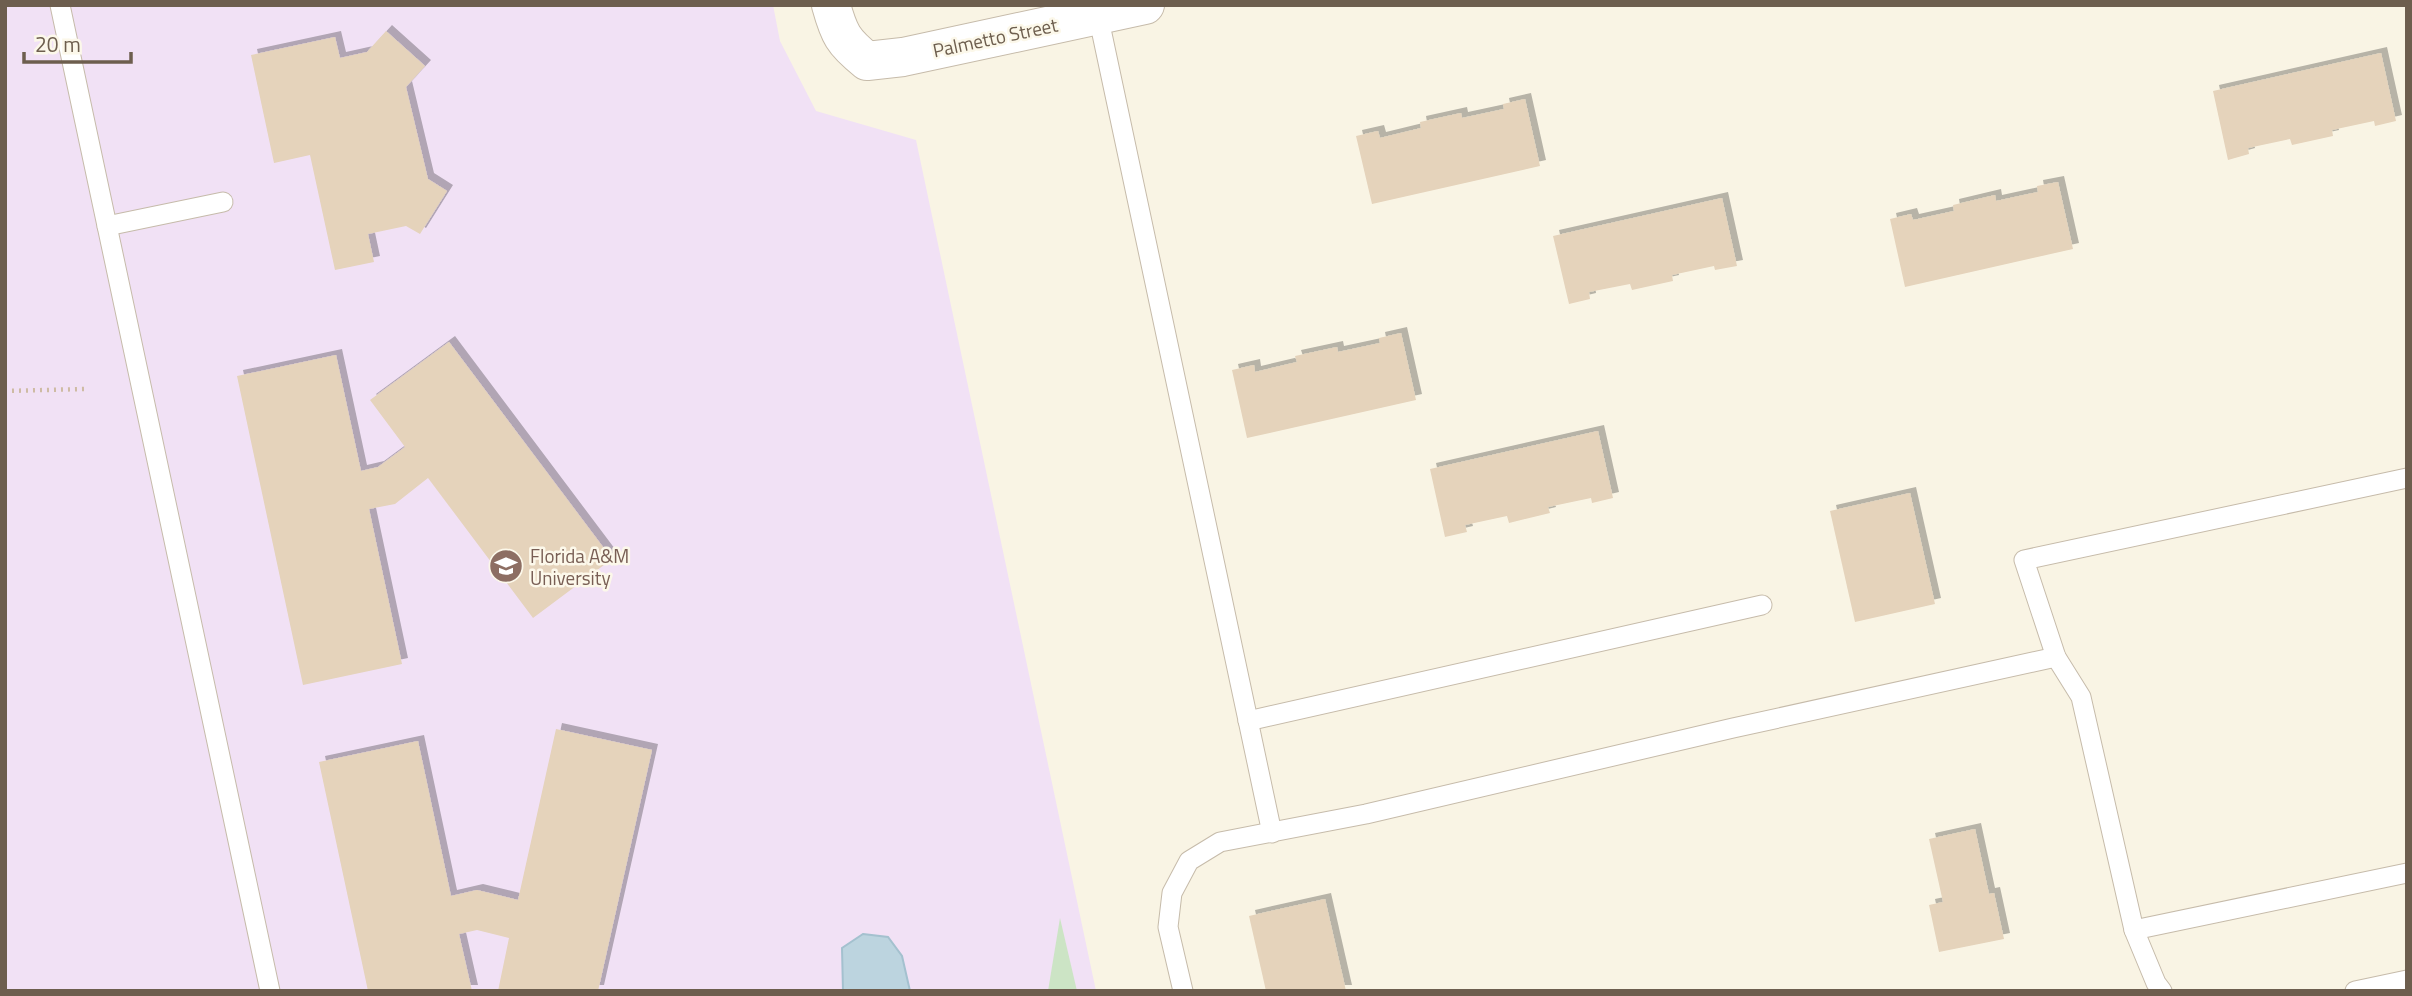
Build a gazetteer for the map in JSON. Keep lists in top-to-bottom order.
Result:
{
  "streets": {
    "street": ["Palmetto Street"]
  },
  "places": {
    "school or university": ["Florida A&M University"]
  },
  "scale_bar": "20 m"
}
